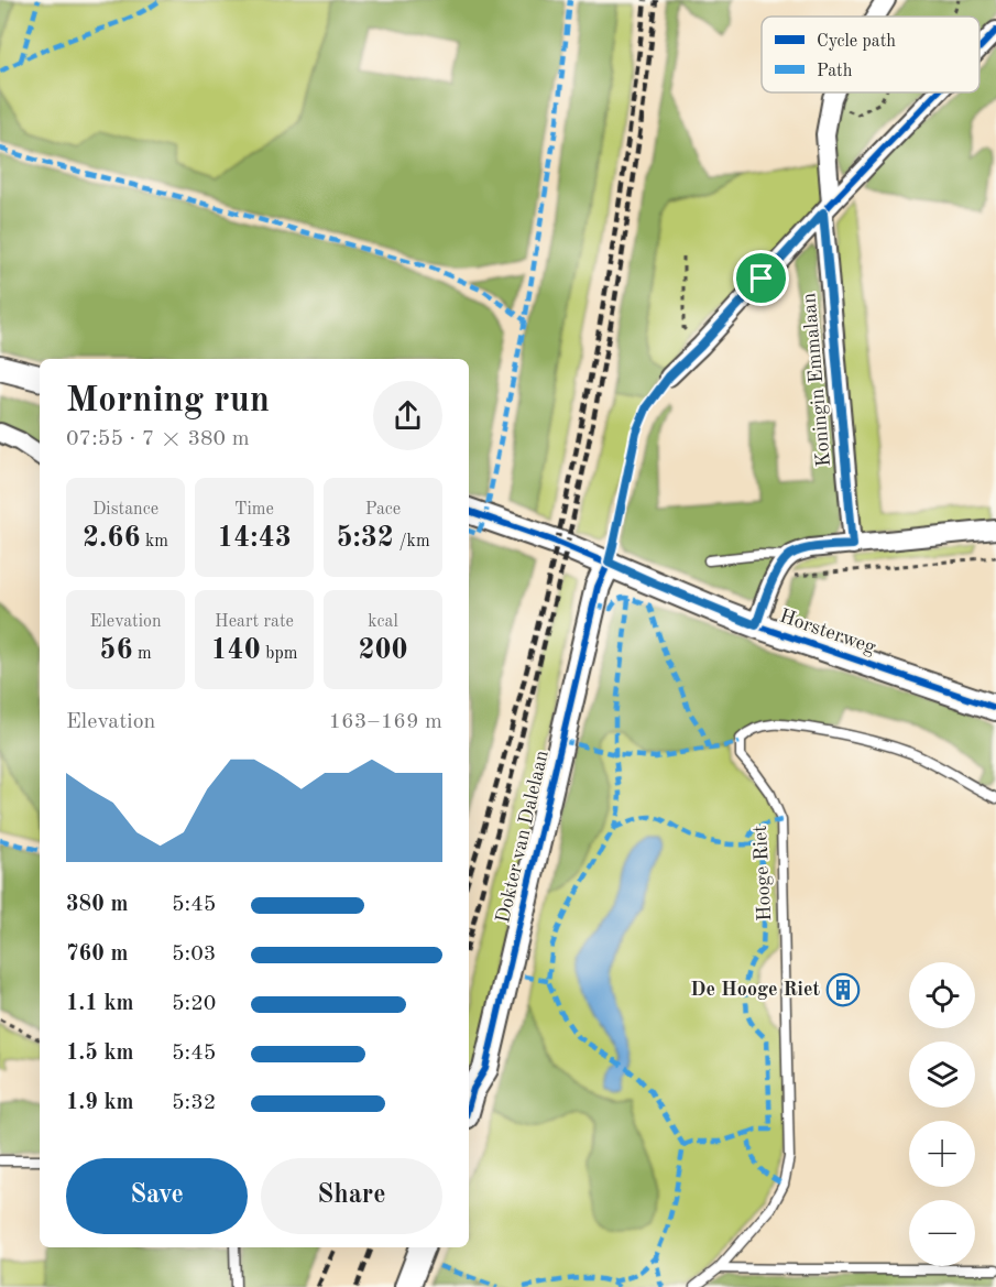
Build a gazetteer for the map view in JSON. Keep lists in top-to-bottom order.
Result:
{
  "streets": {
    "street": ["Koningin Emmalaan", "Horsterweg", "Dokter van Dalelaan"],
    "lane": ["Hooge Riet"]
  },
  "crossings": [
    ["Horsterweg", "Dokter van Dalelaan"]
  ],
  "places": {
    "building": ["De Hooge Riet"]
  },
  "legend": ["Cycle path", "Path"],
  "page": {
    "heading": ["Morning run", "07:55 · 7 × 380 m"],
    "stats": [
      ["Distance", "2.66 km"],
      ["Time", "14:43"],
      ["Pace", "5:32 /km"],
      ["Elevation", "56 m"],
      ["Heart rate", "140 bpm"],
      ["kcal", "200"]
    ],
    "chart": ["Elevation", "163–169 m"],
    "list": [
      {
        "name": "380 m",
        "note": "5:45"
      },
      {
        "name": "760 m",
        "note": "5:03"
      },
      {
        "name": "1.1 km",
        "note": "5:20"
      },
      {
        "name": "1.5 km",
        "note": "5:45"
      },
      {
        "name": "1.9 km",
        "note": "5:32"
      }
    ],
    "map_buttons": ["+", "−"],
    "buttons": ["Save", "Share"]
  }
}
